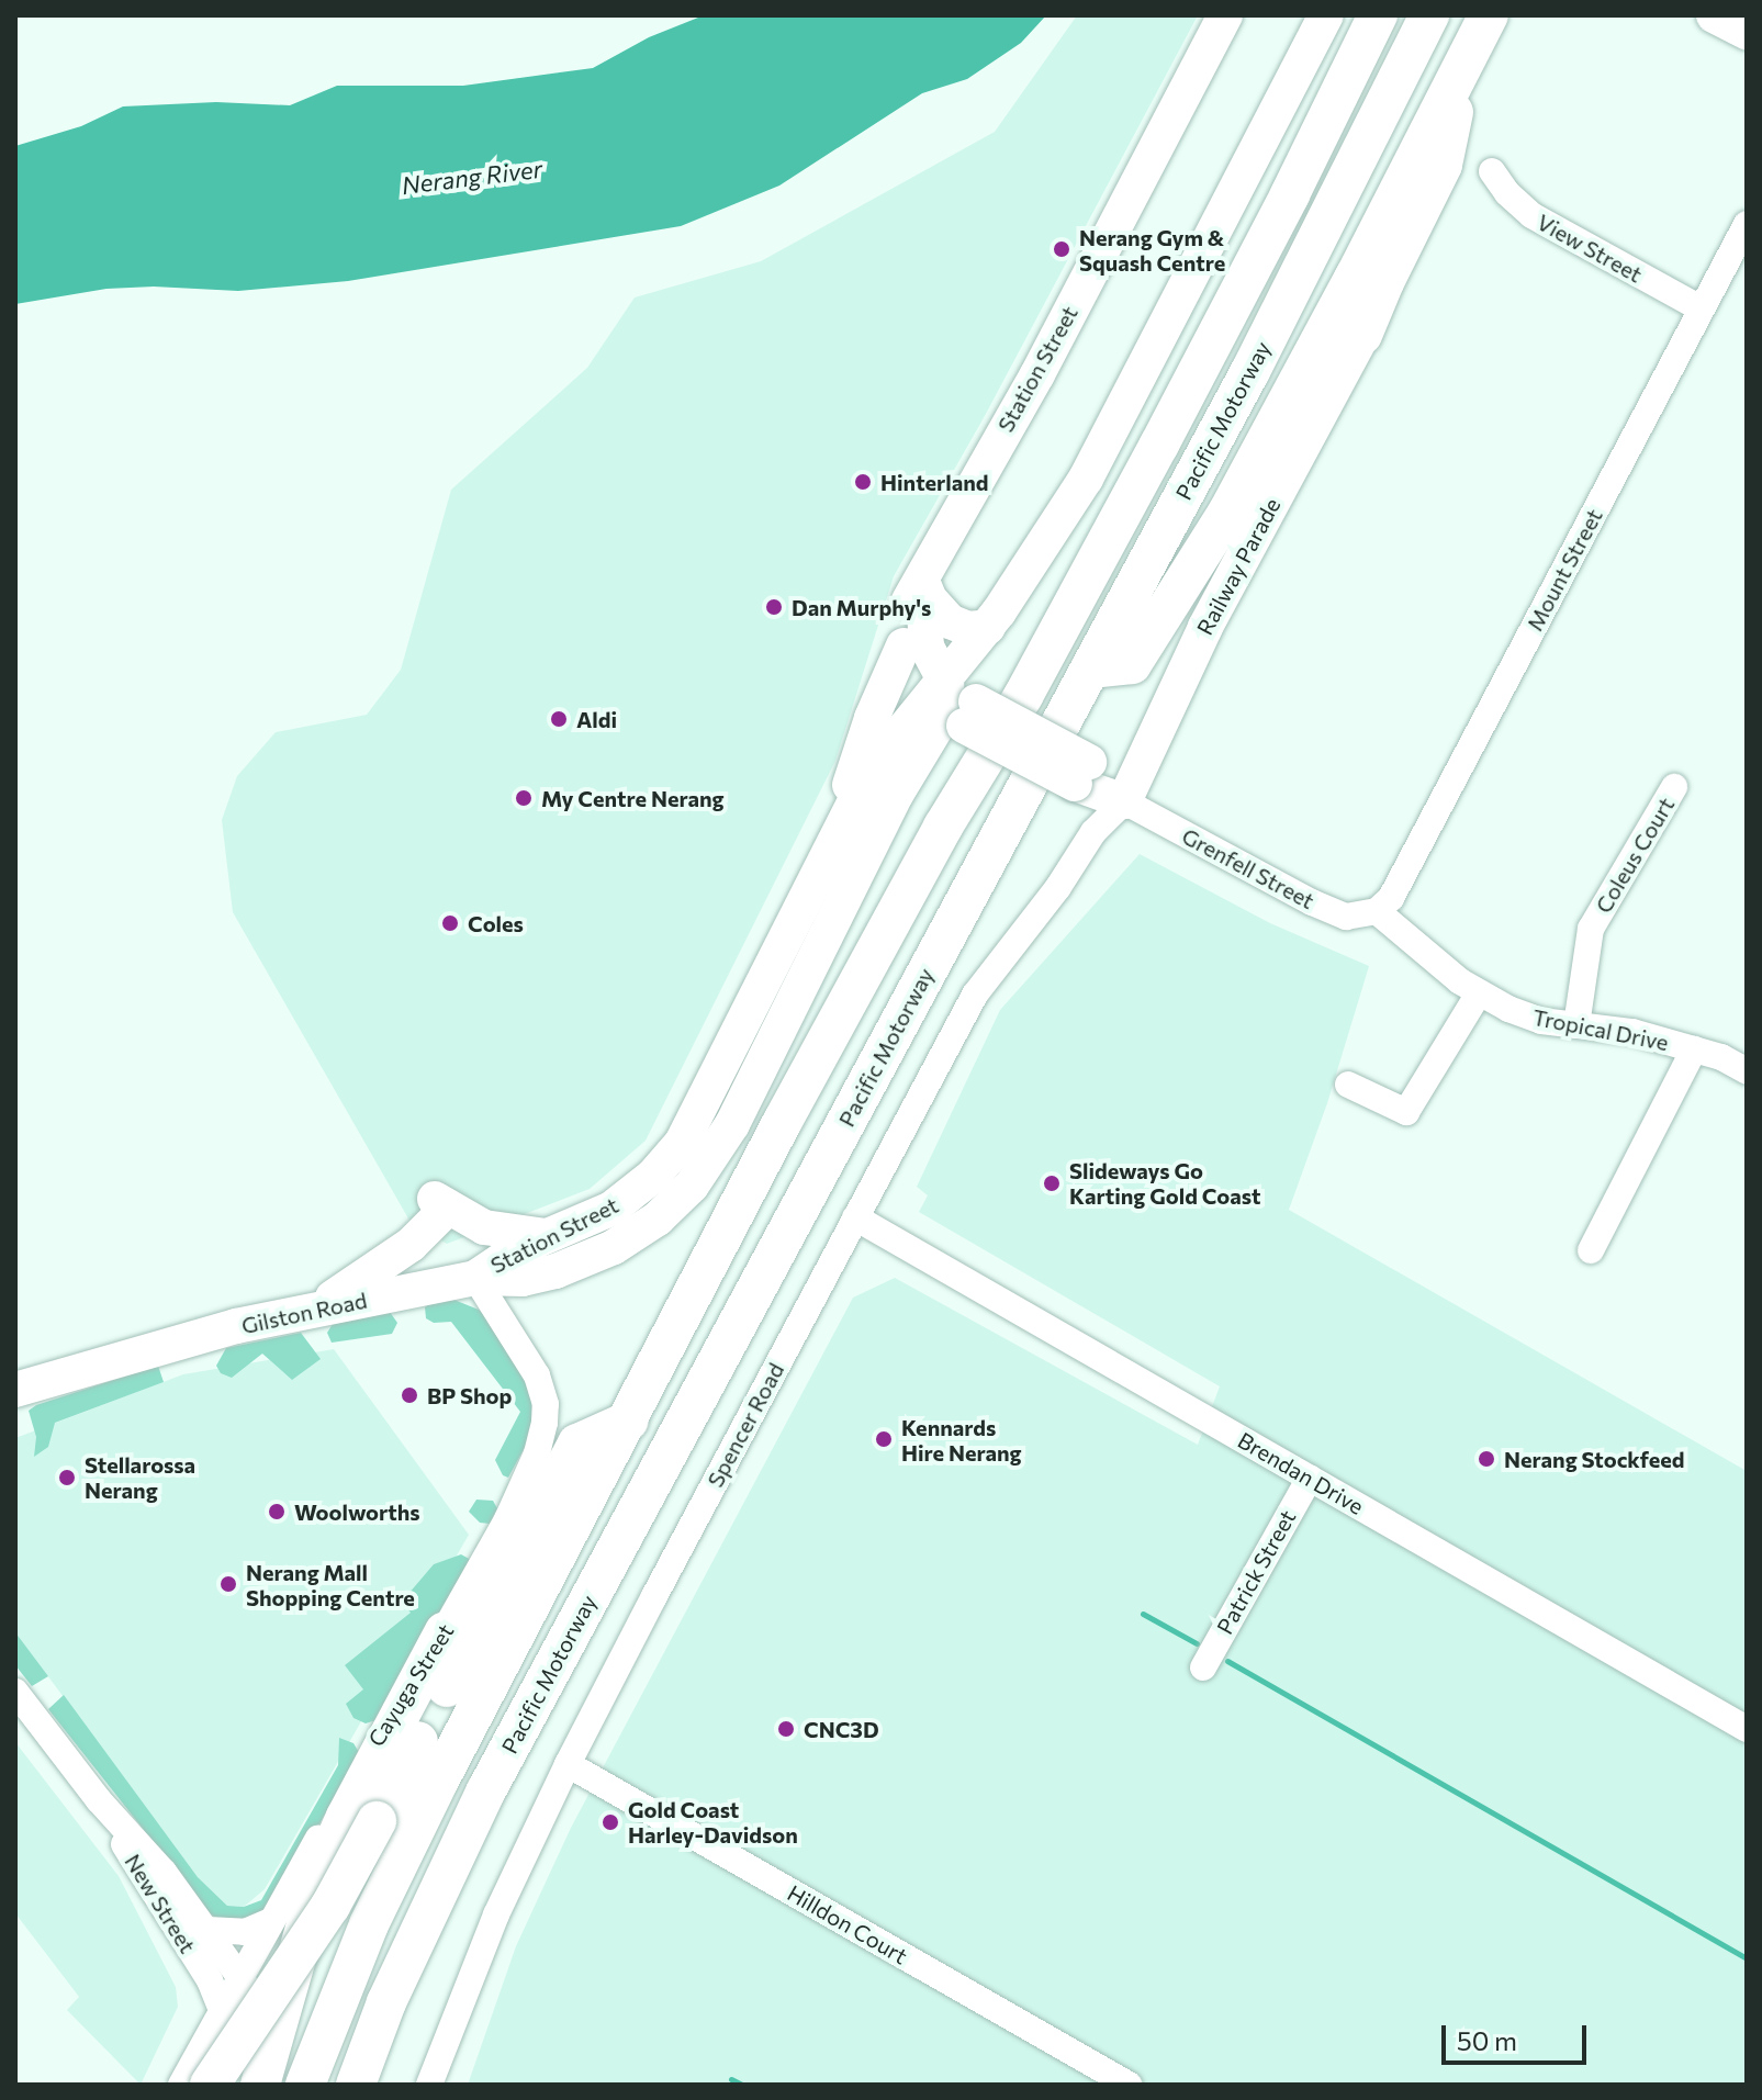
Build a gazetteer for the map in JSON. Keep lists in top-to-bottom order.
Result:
{
  "streets": {
    "highway": ["Pacific Motorway"],
    "main road": [
      "Station Street",
      "Railway Parade",
      "Grenfell Street",
      "Gilston Road"
    ],
    "street": [
      "View Street",
      "Mount Street",
      "Coleus Court",
      "Tropical Drive",
      "Spencer Road",
      "Brendan Drive",
      "Patrick Street",
      "Cayuga Street",
      "New Street",
      "Hilldon Court"
    ]
  },
  "crossings": [
    ["View Street", "Mount Street"],
    ["Station Street", "Grenfell Street"],
    ["Station Street", "Gilston Road"],
    ["Station Street", "Cayuga Street"],
    ["Railway Parade", "Grenfell Street"],
    ["Railway Parade", "Spencer Road"],
    ["Mount Street", "Grenfell Street"],
    ["Mount Street", "Tropical Drive"],
    ["Coleus Court", "Tropical Drive"],
    ["Grenfell Street", "Tropical Drive"],
    ["Grenfell Street", "Spencer Road"],
    ["Gilston Road", "Cayuga Street"],
    ["Spencer Road", "Brendan Drive"],
    ["Spencer Road", "Hilldon Court"],
    ["Brendan Drive", "Patrick Street"],
    ["Cayuga Street", "New Street"]
  ],
  "water": ["Nerang River"],
  "places": [
    "Nerang Gym & Squash Centre",
    "Hinterland",
    "Dan Murphy's",
    "Aldi",
    "My Centre Nerang",
    "Coles",
    "Slideways Go Karting Gold Coast",
    "BP Shop",
    "Kennards Hire Nerang",
    "Nerang Stockfeed",
    "Stellarossa Nerang",
    "Woolworths",
    "Nerang Mall Shopping Centre",
    "CNC3D",
    "Gold Coast Harley-Davidson"
  ],
  "scale_bar": "50 m"
}
